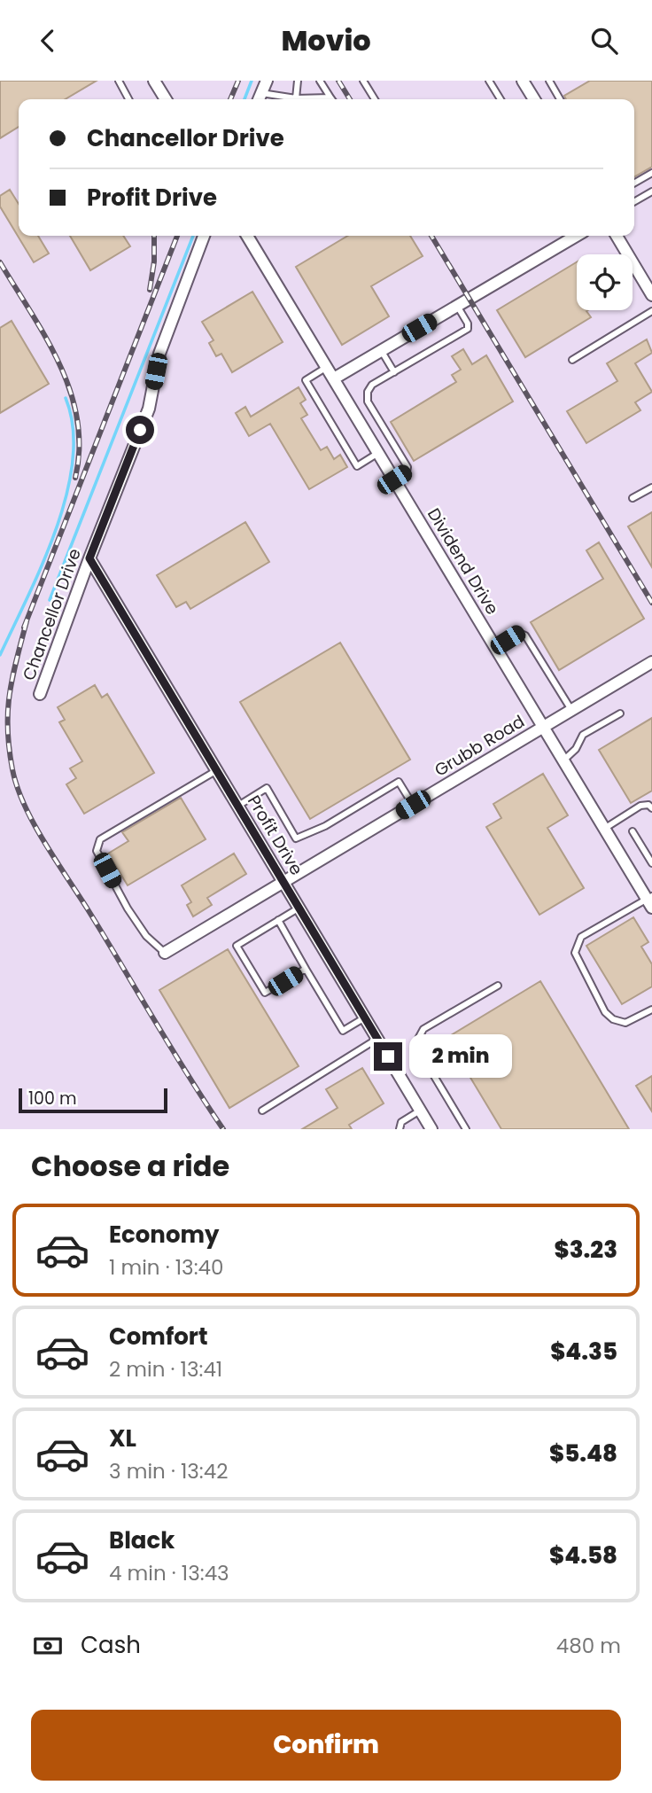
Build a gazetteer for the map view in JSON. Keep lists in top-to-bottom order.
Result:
{
  "streets": {
    "street": [
      "Dividend Drive",
      "Chancellor Drive",
      "Grubb Road",
      "Profit Drive"
    ]
  },
  "crossings": [
    ["Dividend Drive", "Grubb Road"],
    ["Chancellor Drive", "Profit Drive"],
    ["Grubb Road", "Profit Drive"]
  ],
  "scale_bar": "100 m",
  "page": {
    "header": "Movio",
    "banner": ["Chancellor Drive", "Profit Drive"],
    "bubble": "2 min",
    "scale": "100 m",
    "heading": "Choose a ride",
    "list": [
      {
        "name": "Economy",
        "note": "1 min · 13:40",
        "value": "$3.23"
      },
      {
        "name": "Comfort",
        "note": "2 min · 13:41",
        "value": "$4.35"
      },
      {
        "name": "XL",
        "note": "3 min · 13:42",
        "value": "$5.48"
      },
      {
        "name": "Black",
        "note": "4 min · 13:43",
        "value": "$4.58"
      }
    ],
    "pay": ["Cash", "480 m"],
    "buttons": "Confirm"
  }
}
